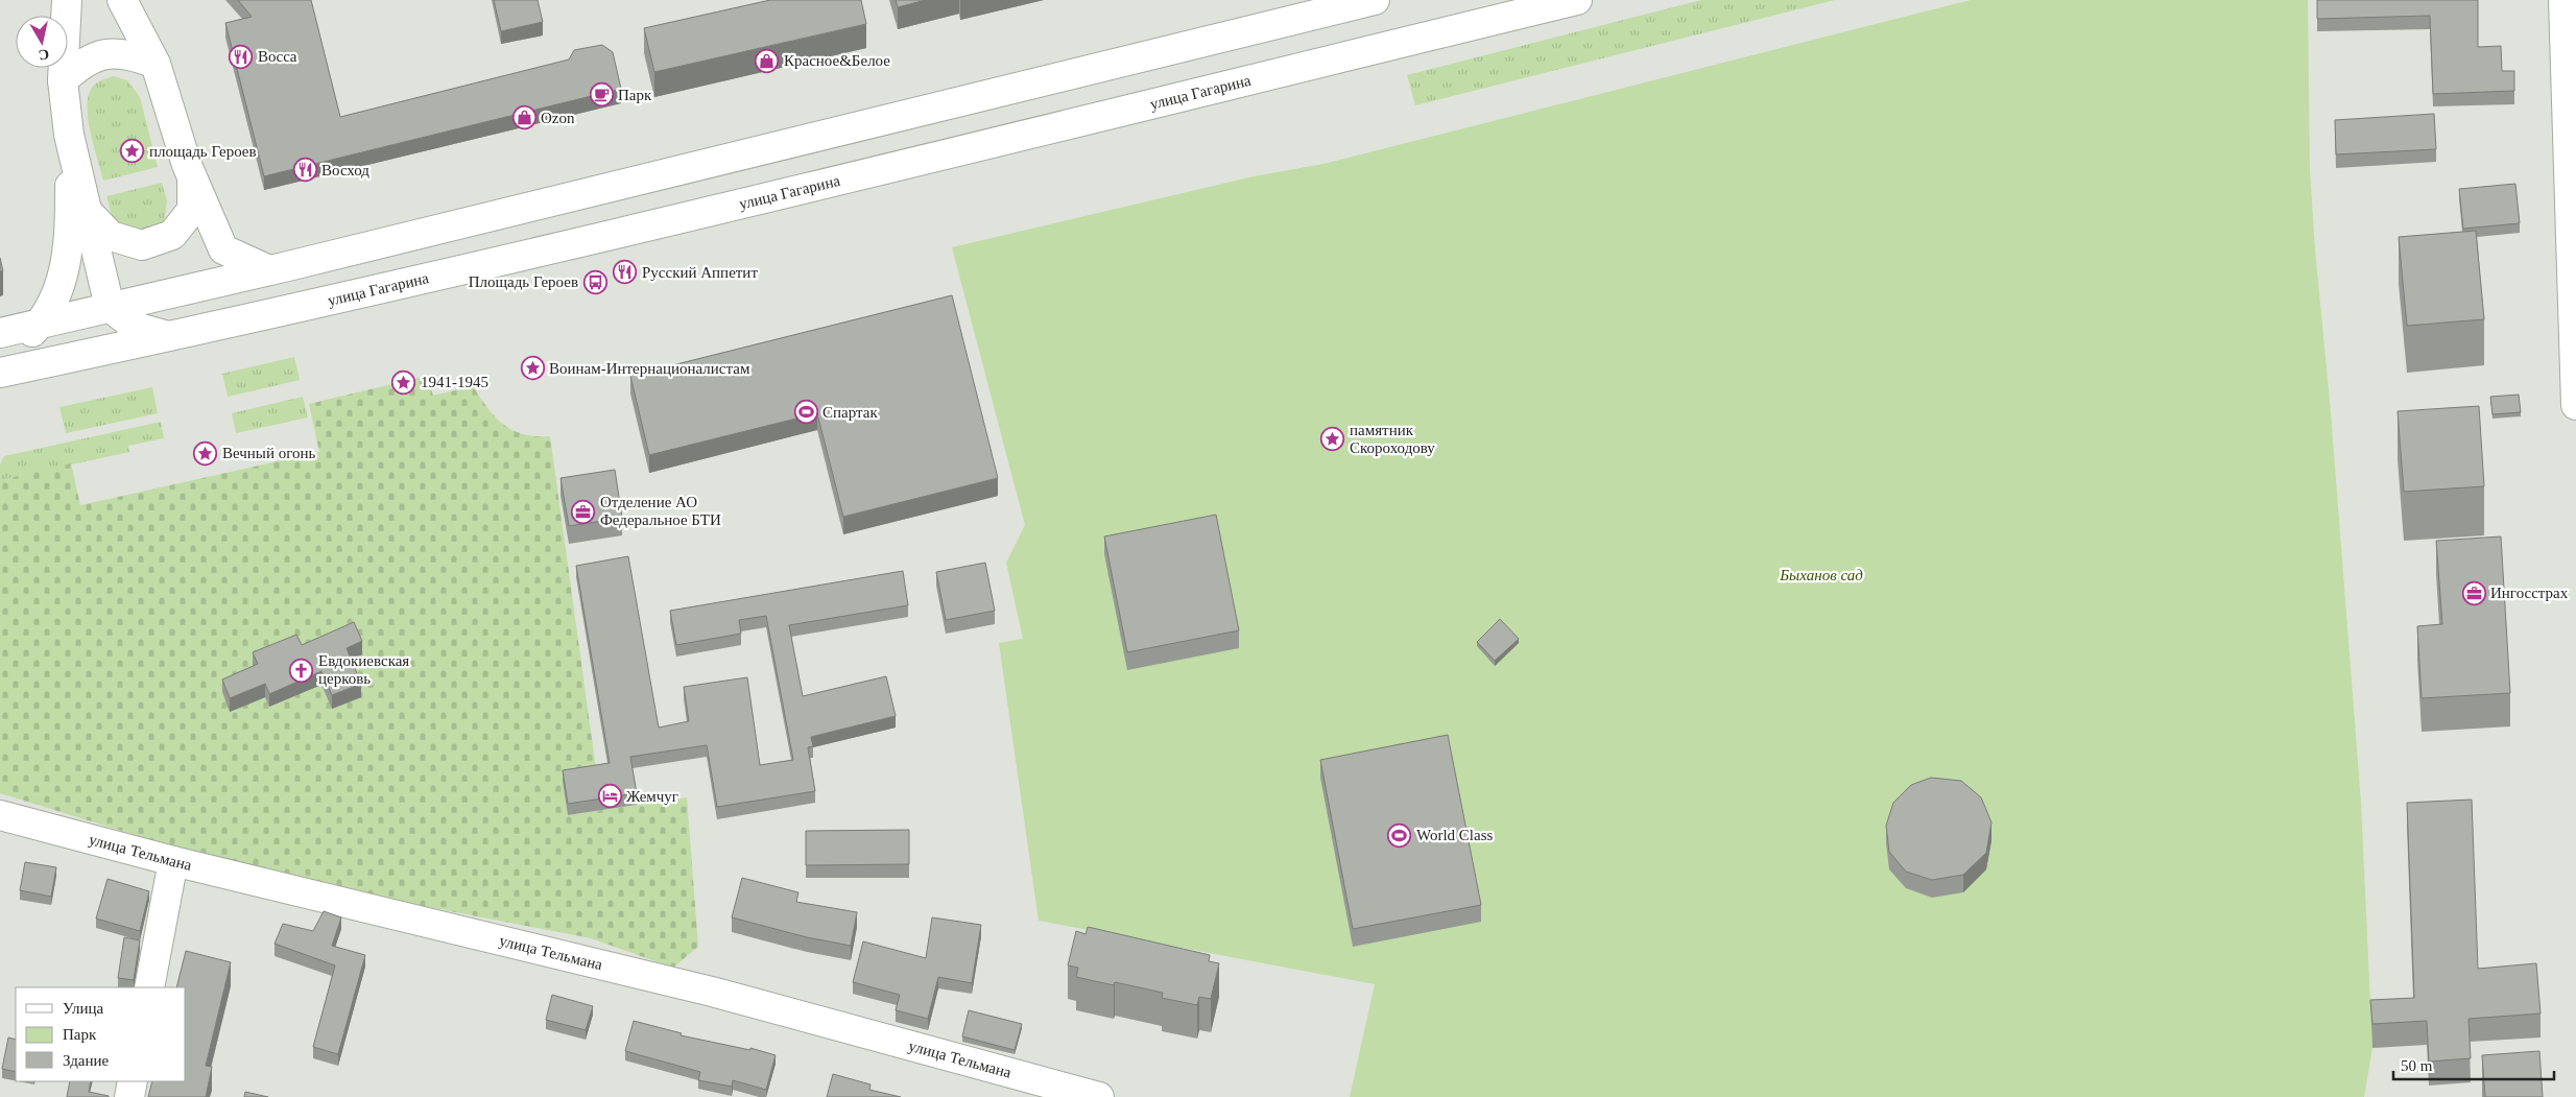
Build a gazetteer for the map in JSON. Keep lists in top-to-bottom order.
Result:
{
  "streets": {
    "main road": ["улица Гагарина", "улица Тельмана"]
  },
  "parks": ["Быханов сад"],
  "places": {
    "restaurant": ["Bocca", "Восход", "Русский Аппетит"],
    "shop": ["Красное&Белое", "Ozon"],
    "cafe": ["Парк"],
    "place": [
      "площадь Героев",
      "Воинам-Интернационалистам",
      "1941-1945",
      "памятник Скороходову",
      "Вечный огонь"
    ],
    "bus stop": ["Площадь Героев"],
    "sports": ["Спартак", "World Class"],
    "office": ["Отделение АО Федеральное БТИ", "Ингосстрах"],
    "church": ["Евдокиевская церковь"],
    "hotel": ["Жемчуг"]
  },
  "legend": ["Улица", "Парк", "Здание"],
  "scale_bar": "50 m",
  "north": "bottom"
}
